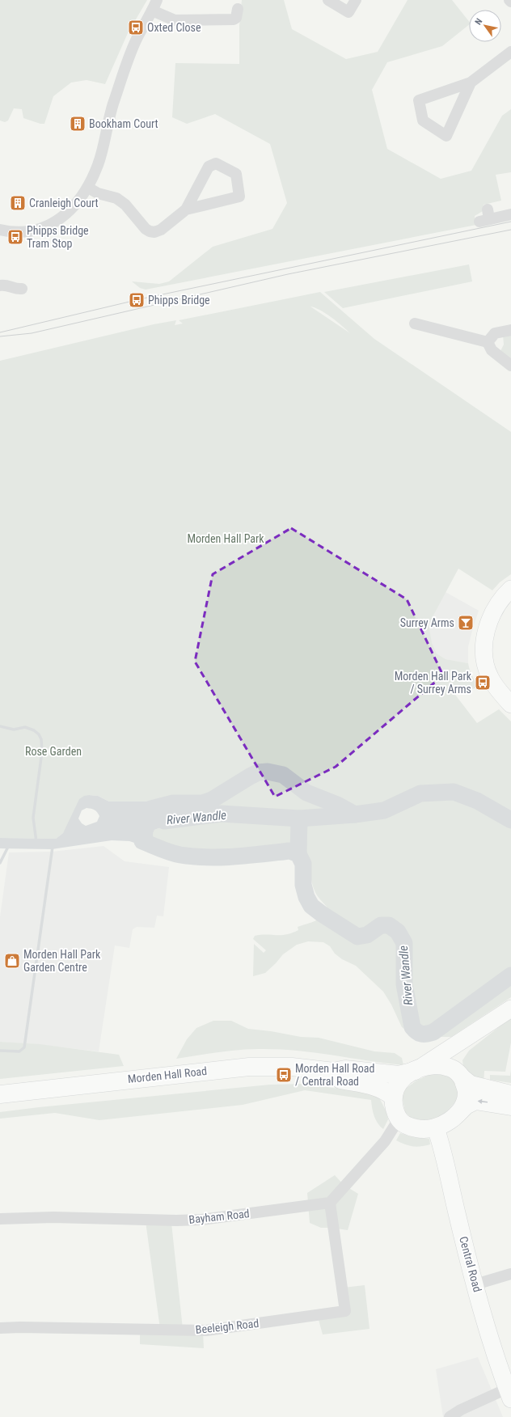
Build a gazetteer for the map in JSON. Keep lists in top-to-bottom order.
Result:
{
  "streets": {
    "highway": ["Morden Hall Road"],
    "main road": ["Central Road"],
    "street": ["Bayham Road", "Beeleigh Road"]
  },
  "crossings": [
    ["Morden Hall Road", "Central Road"],
    ["Bayham Road", "Beeleigh Road"]
  ],
  "water": ["River Wandle"],
  "parks": ["Morden Hall Park", "Rose Garden"],
  "places": {
    "bus stop": [
      "Oxted Close",
      "Phipps Bridge Tram Stop",
      "Phipps Bridge",
      "Morden Hall Park / Surrey Arms",
      "Morden Hall Road / Central Road"
    ],
    "building": ["Bookham Court", "Cranleigh Court"],
    "bar": ["Surrey Arms"],
    "shop": ["Morden Hall Park Garden Centre"]
  },
  "north": "top left"
}
